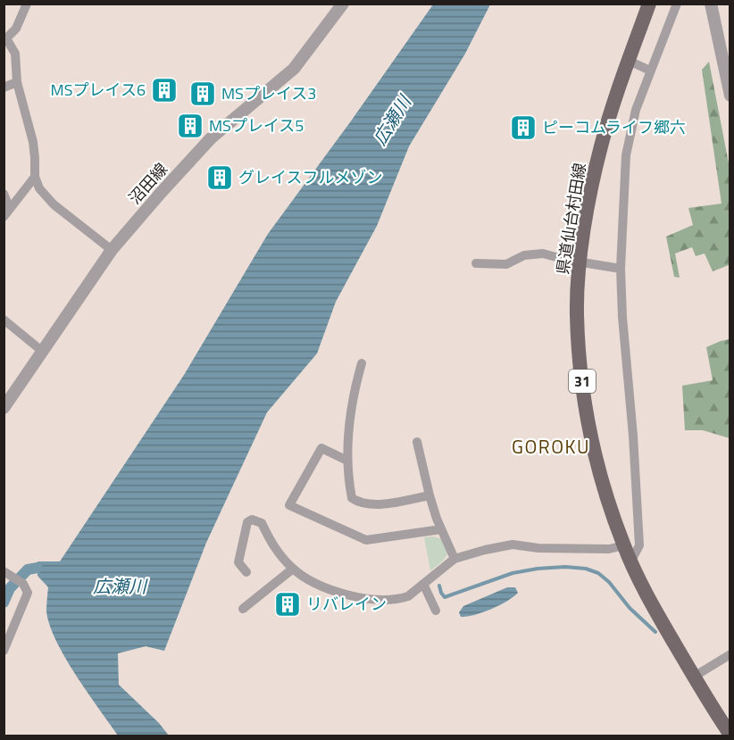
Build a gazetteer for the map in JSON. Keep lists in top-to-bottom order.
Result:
{
  "streets": {
    "main road": ["県道仙台村田線", "31"],
    "street": ["沼田線"]
  },
  "districts": ["GOROKU"],
  "water": ["広瀬川"],
  "places": {
    "building": [
      "MSプレイス6",
      "MSプレイス3",
      "MSプレイス5",
      "ピーコムライフ郷六",
      "グレイスフルメゾン",
      "リバレイン"
    ]
  }
}
